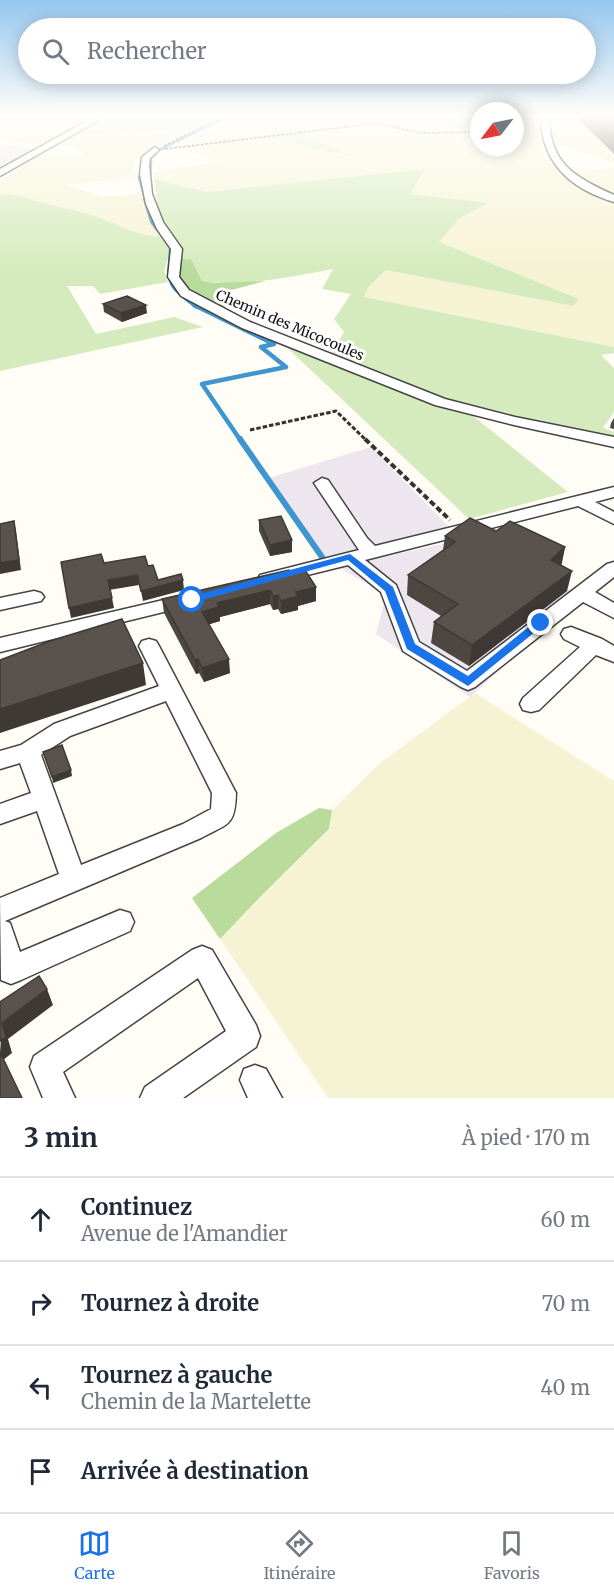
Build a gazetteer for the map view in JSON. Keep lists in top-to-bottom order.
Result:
{
  "streets": {
    "street": ["Chemin des Micocoules"]
  },
  "north": "bottom left",
  "page": {
    "search": "Rechercher",
    "heading": ["3 min", "À pied · 170 m"],
    "list": [
      ["Continuez", "Avenue de l'Amandier", "60 m"],
      ["Tournez à droite", "70 m"],
      ["Tournez à gauche", "Chemin de la Martelette", "40 m"],
      "Arrivée à destination"
    ],
    "nav": ["Carte", "Itinéraire", "Favoris"]
  }
}
